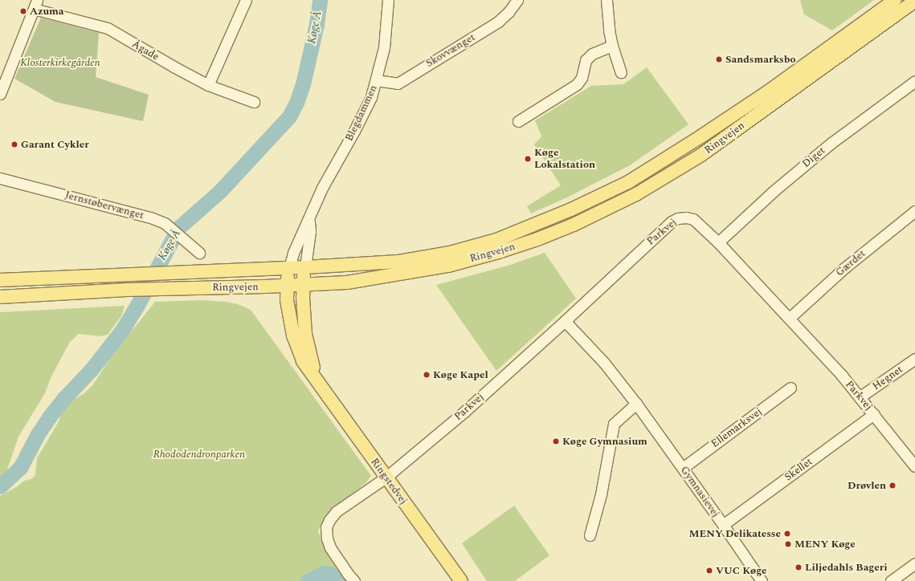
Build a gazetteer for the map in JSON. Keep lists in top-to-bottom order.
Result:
{
  "streets": {
    "main road": ["Ringvejen", "Ringstedvej"],
    "street": [
      "Ågade",
      "Skovvænget",
      "Blegdammen",
      "Diget",
      "Jernstøbervænget",
      "Parkvej",
      "Gærdet",
      "Hegnet",
      "Ellemarksvej",
      "Skellet",
      "Gymnasievej"
    ]
  },
  "crossings": [
    ["Skovvænget", "Blegdammen"],
    ["Blegdammen", "Ringvejen"],
    ["Blegdammen", "Ringstedvej"],
    ["Ringvejen", "Ringstedvej"],
    ["Diget", "Parkvej"],
    ["Parkvej", "Gærdet"],
    ["Parkvej", "Hegnet"],
    ["Parkvej", "Skellet"],
    ["Parkvej", "Ringstedvej"],
    ["Parkvej", "Gymnasievej"],
    ["Ellemarksvej", "Gymnasievej"],
    ["Skellet", "Gymnasievej"]
  ],
  "water": ["Køge Å"],
  "parks": ["Klosterkirkegården", "Rhododendronparken"],
  "places": [
    "Azuma",
    "Sandsmarksbo",
    "Garant Cykler",
    "Køge Lokalstation",
    "Køge Kapel",
    "Køge Gymnasium",
    "Drøvlen",
    "MENY Delikatesse",
    "MENY Køge",
    "Liljedahls Bageri",
    "VUC Køge"
  ]
}
